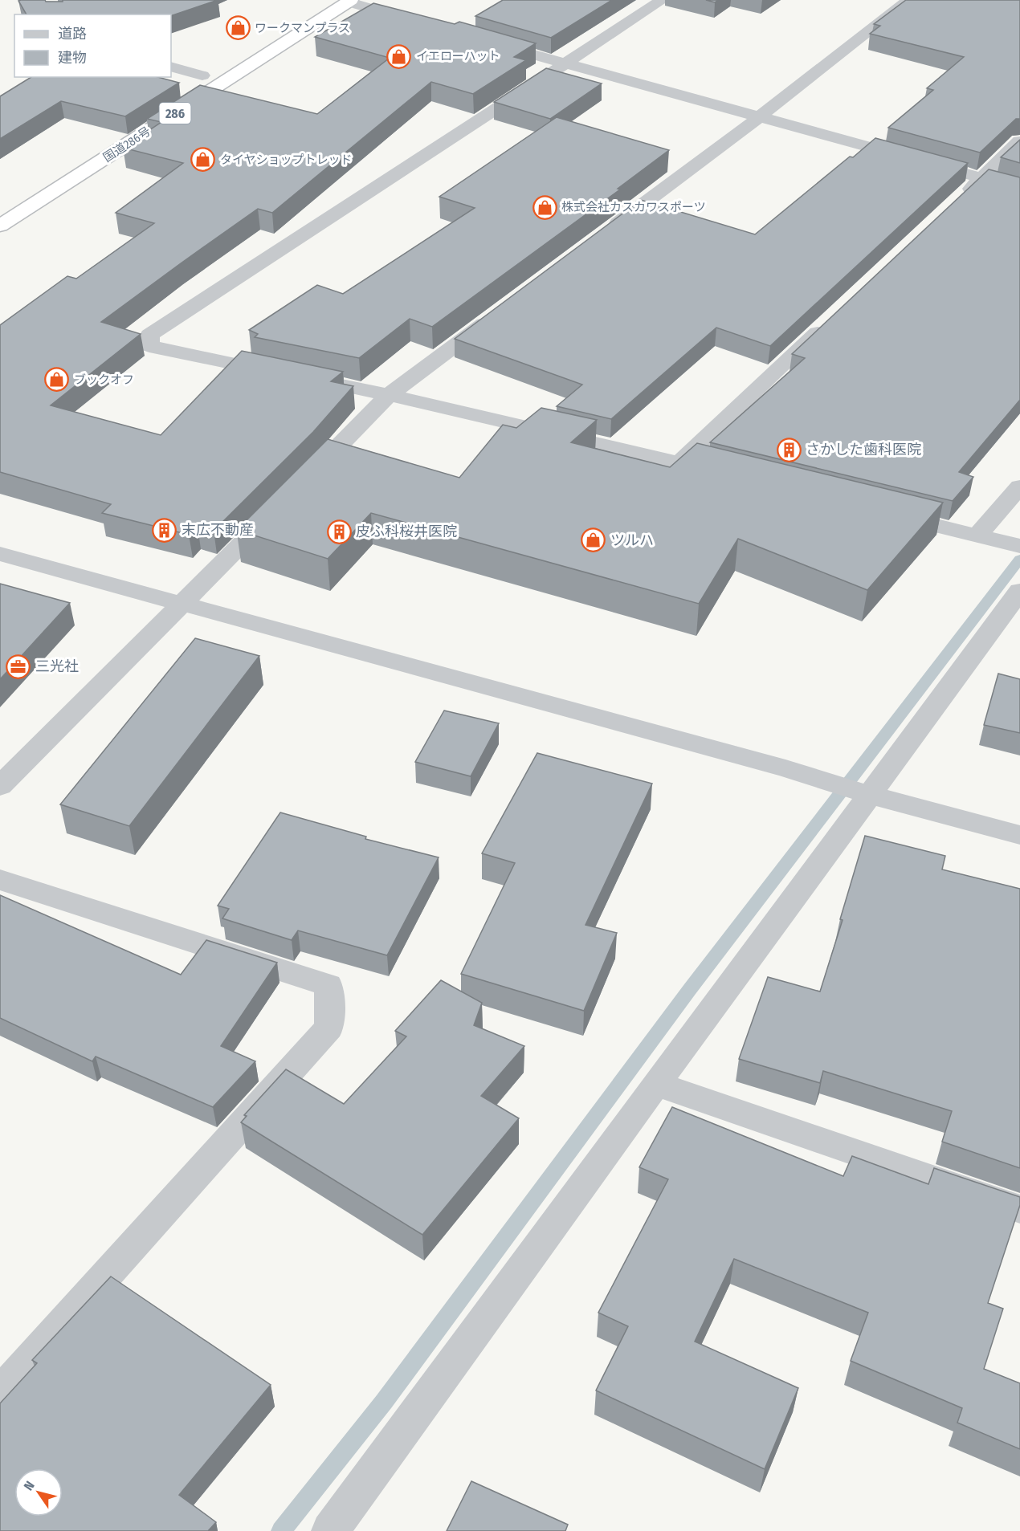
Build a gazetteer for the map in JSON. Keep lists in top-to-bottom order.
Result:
{
  "streets": {
    "highway": ["286", "国道286号"]
  },
  "places": {
    "shop": [
      "ワークマンプラス",
      "イエローハット",
      "タイヤショップトレッド",
      "株式会社カスカワスポーツ",
      "ブックオフ",
      "ツルハ"
    ],
    "building": ["さかした歯科医院", "末広不動産", "皮ふ科桜井医院"],
    "office": ["三光社"]
  },
  "legend": ["道路", "建物"],
  "north": "top left"
}
